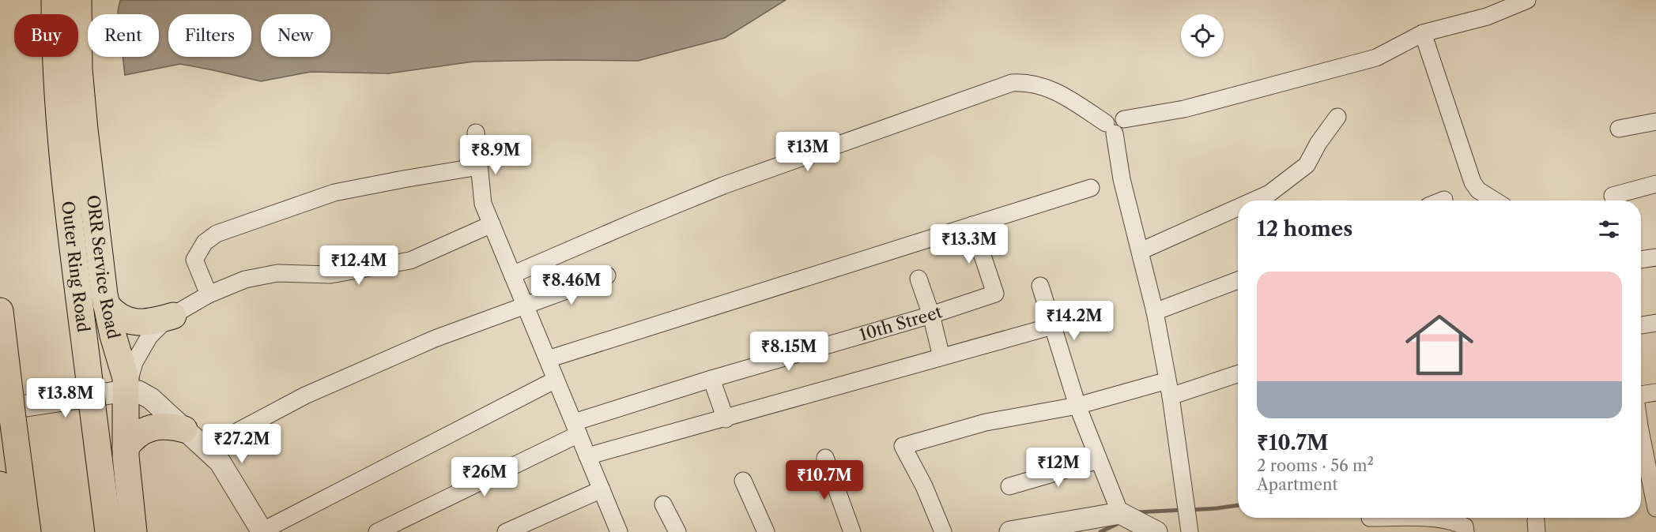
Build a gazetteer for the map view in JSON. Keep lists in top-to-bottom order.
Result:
{
  "streets": {
    "main road": ["Outer Ring Road", "ORR Service Road"],
    "street": ["10th Street"]
  },
  "page": {
    "chip": [
      "Buy",
      "Rent",
      "Filters",
      "New"
    ],
    "price": [
      "₹13M",
      "₹8.9M",
      "₹13.3M",
      "₹12.4M",
      "₹8.46M",
      "₹14.2M",
      "₹8.15M",
      "₹13.8M",
      "₹27.2M",
      "₹12M",
      "₹26M",
      "₹10.7M"
    ],
    "heading": "12 homes",
    "list": [
      {
        "name": "₹10.7M",
        "note": "2 rooms · 56 m² · Apartment"
      }
    ]
  }
}
